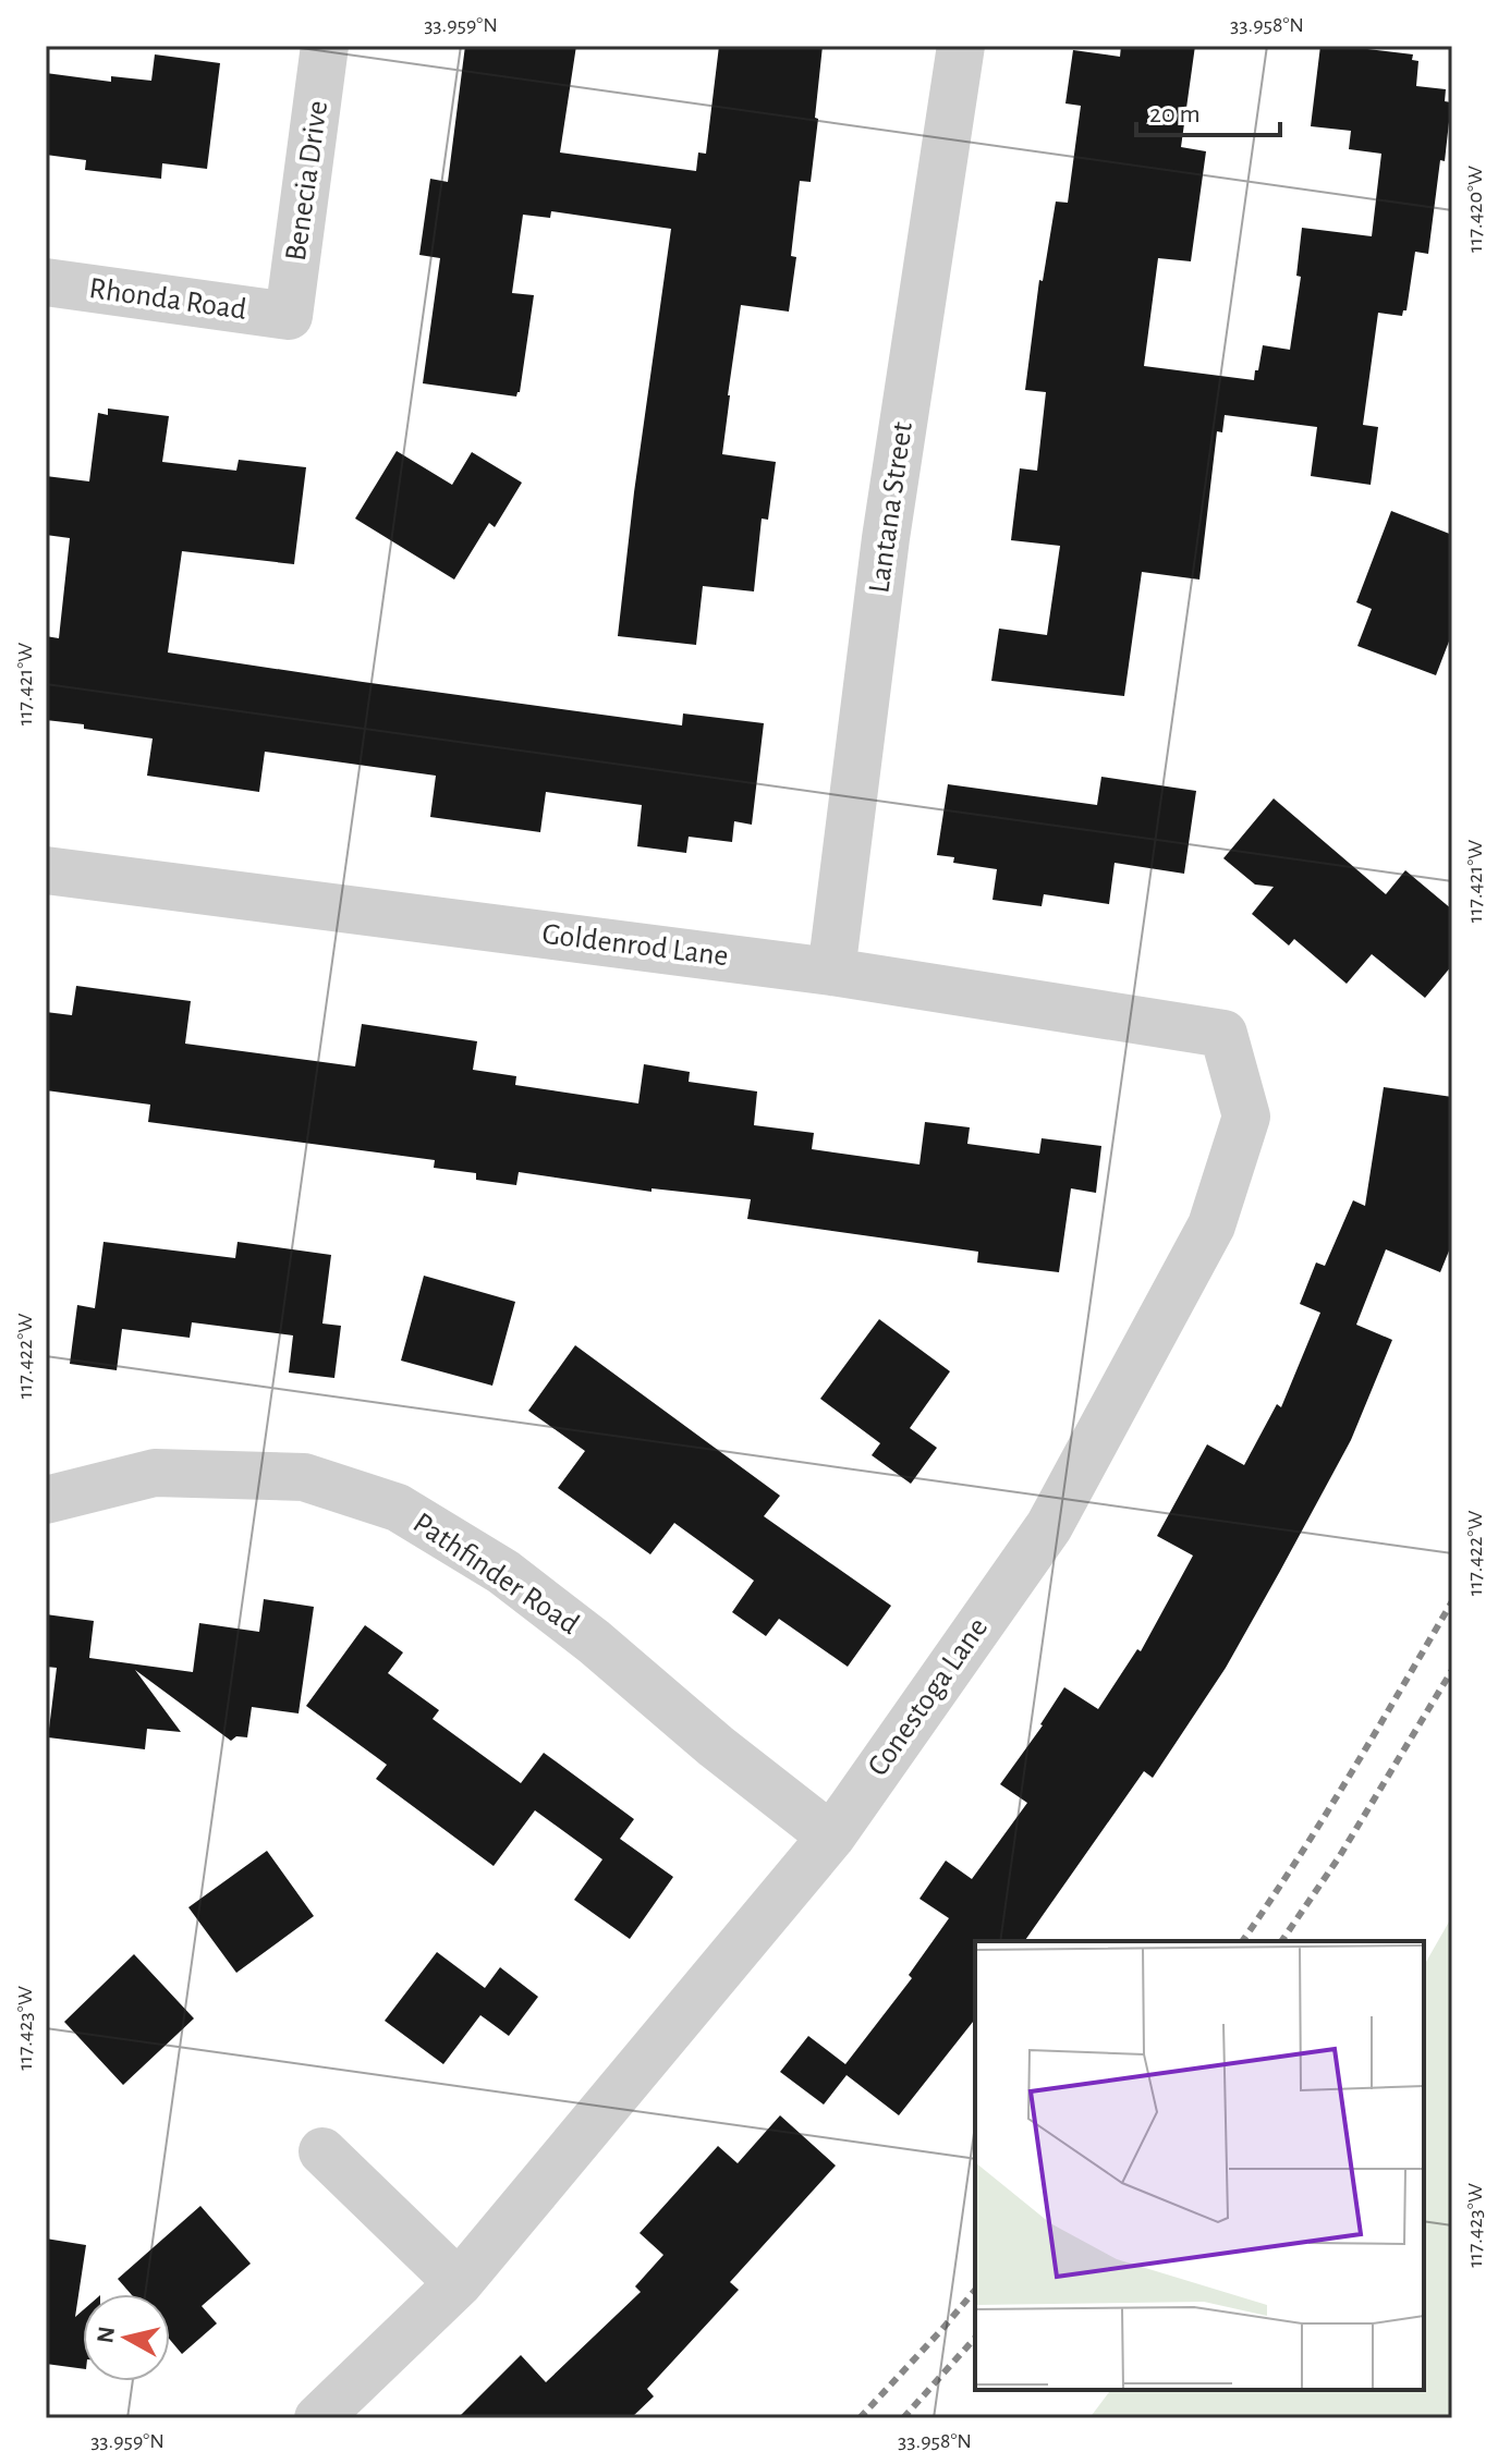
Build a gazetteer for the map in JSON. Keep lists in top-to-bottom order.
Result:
{
  "streets": {
    "street": [
      "Benecia Drive",
      "Rhonda Road",
      "Lantana Street",
      "Goldenrod Lane",
      "Pathfinder Road",
      "Conestoga Lane"
    ]
  },
  "crossings": [
    ["Benecia Drive", "Rhonda Road"],
    ["Lantana Street", "Goldenrod Lane"],
    ["Goldenrod Lane", "Conestoga Lane"],
    ["Pathfinder Road", "Conestoga Lane"]
  ],
  "scale_bar": "20 m",
  "north": "left",
  "coordinates": [
    "33.959°N",
    "33.958°N",
    "117.420°W",
    "117.421°W",
    "117.422°W",
    "117.423°W"
  ]
}
